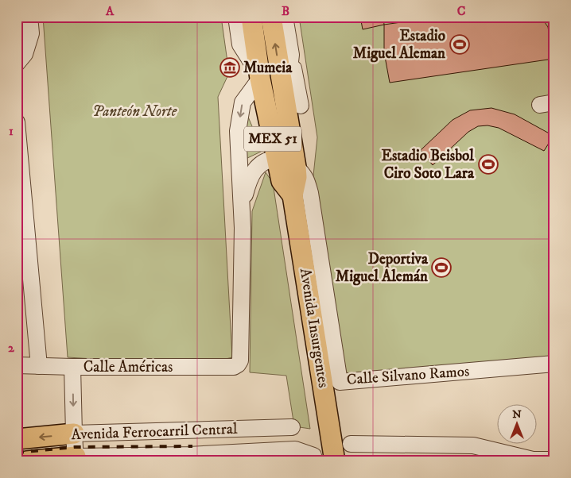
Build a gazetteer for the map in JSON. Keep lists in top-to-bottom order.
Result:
{
  "streets": {
    "main road": ["MEX 51", "Avenida Insurgentes", "Avenida Ferrocarril Central"],
    "street": ["Calle Américas", "Calle Silvano Ramos"]
  },
  "crossings": [
    ["MEX 51", "Avenida Insurgentes"],
    ["MEX 51", "Calle Silvano Ramos"]
  ],
  "parks": ["Panteón Norte"],
  "places": {
    "sports": ["Estadio Miguel Aleman", "Estadio Beisbol Ciro Soto Lara", "Deportiva Miguel Alemán"],
    "museum": ["Mumeia"]
  },
  "north": "top",
  "grid": {
    "columns": ["A", "B", "C"],
    "rows": ["1", "2"]
  }
}
